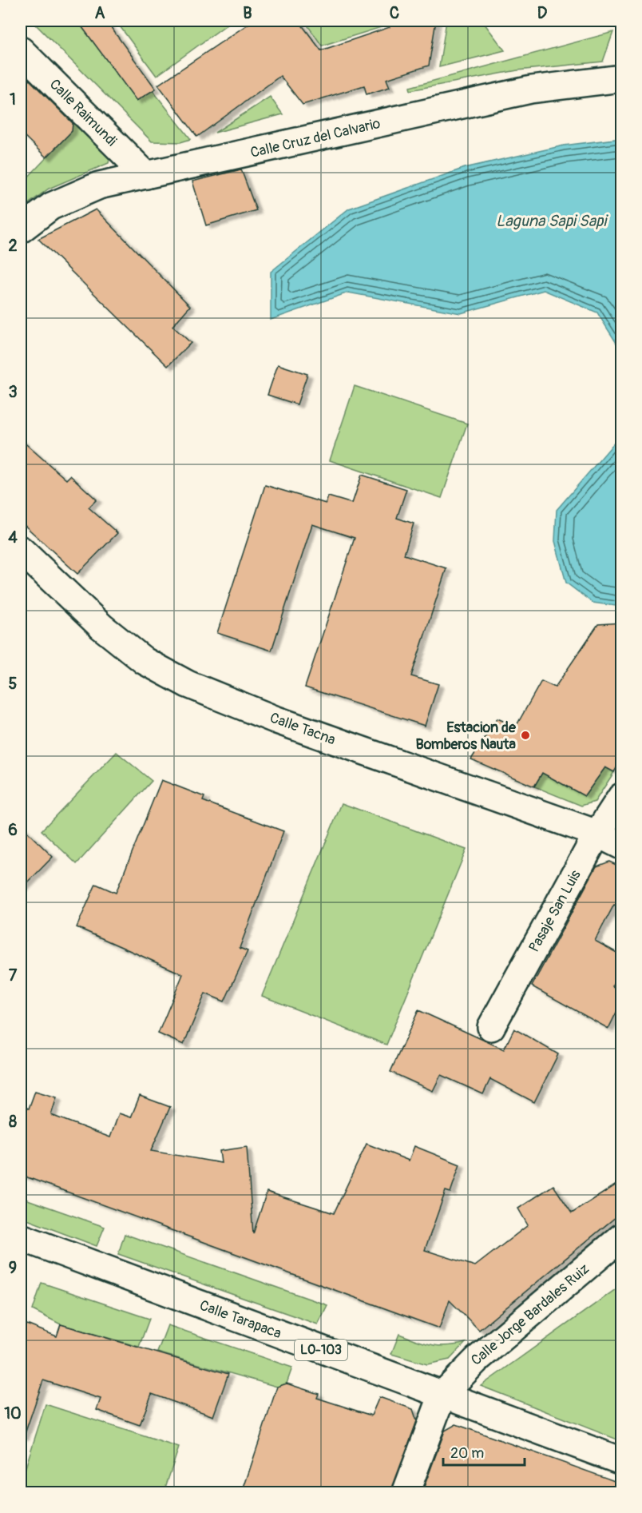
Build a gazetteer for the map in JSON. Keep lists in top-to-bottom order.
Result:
{
  "streets": {
    "street": [
      "Calle Raimundi",
      "Calle Cruz del Calvario",
      "Calle Tacna",
      "Pasaje San Luis",
      "Calle Jorge Bardales Ruiz",
      "Calle Tarapaca",
      "LO-103"
    ]
  },
  "crossings": [
    ["Calle Raimundi", "Calle Cruz del Calvario"],
    ["Calle Tacna", "Pasaje San Luis"],
    ["Calle Jorge Bardales Ruiz", "Calle Tarapaca"]
  ],
  "water": ["Laguna Sapi Sapi"],
  "places": ["Estacion de Bomberos Nauta"],
  "scale_bar": "20 m",
  "grid": {
    "columns": [
      "A",
      "B",
      "C",
      "D"
    ],
    "rows": [
      "1",
      "2",
      "3",
      "4",
      "5",
      "6",
      "7",
      "8",
      "9",
      "10"
    ]
  }
}
